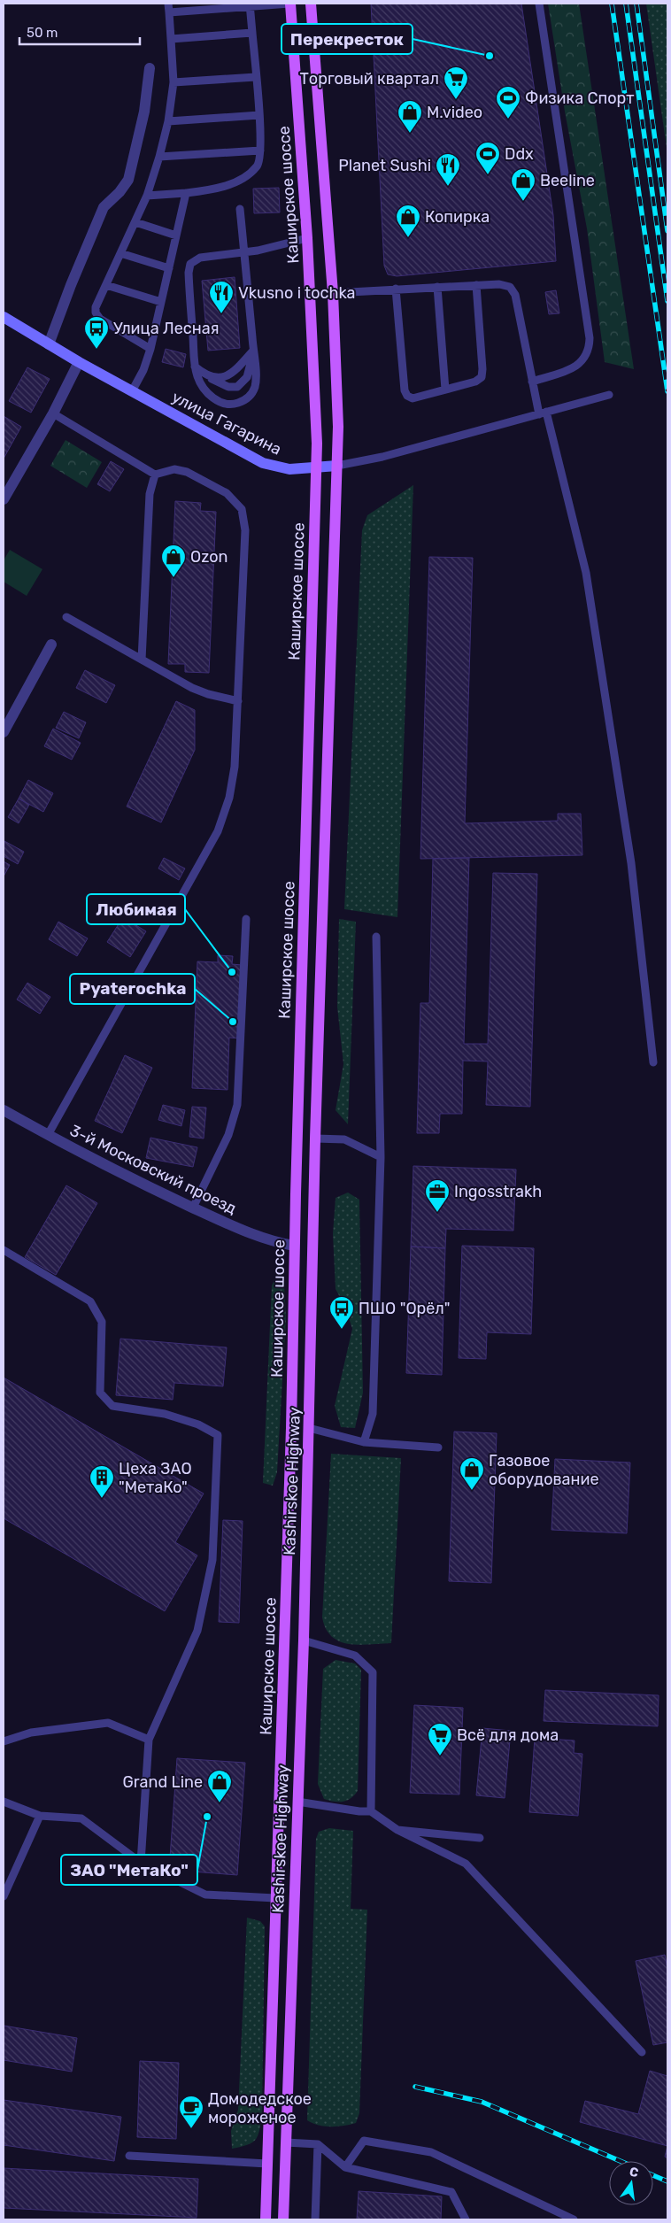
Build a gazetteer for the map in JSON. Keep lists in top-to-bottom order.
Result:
{
  "streets": {
    "main road": ["Каширское шоссе", "Kashirskoe Highway"],
    "street": ["улица Гагарина", "3-й Московский проезд"]
  },
  "crossings": [
    ["Каширское шоссе", "улица Гагарина"],
    ["Каширское шоссе", "3-й Московский проезд"],
    ["Каширское шоссе", "Kashirskoe Highway"]
  ],
  "places": {
    "other": [
      "Перекресток",
      "Любимая",
      "Pyaterochka",
      "ЗАО \"МетаКо\""
    ],
    "supermarket": ["Торговый квартал", "Всё для дома"],
    "sports": ["Физика Спорт", "Ddx"],
    "shop": [
      "M.video",
      "Beeline",
      "Копирка",
      "Ozon",
      "Газовое оборудование",
      "Grand Line"
    ],
    "restaurant": ["Planet Sushi", "Vkusno i tochka"],
    "bus stop": ["Улица Лесная", "ПШО \"Орёл\""],
    "office": ["Ingosstrakh"],
    "building": ["Цеха ЗАО \"МетаКо\""],
    "cafe": ["Домодедское мороженое"]
  },
  "scale_bar": "50 m",
  "north": "top"
}
